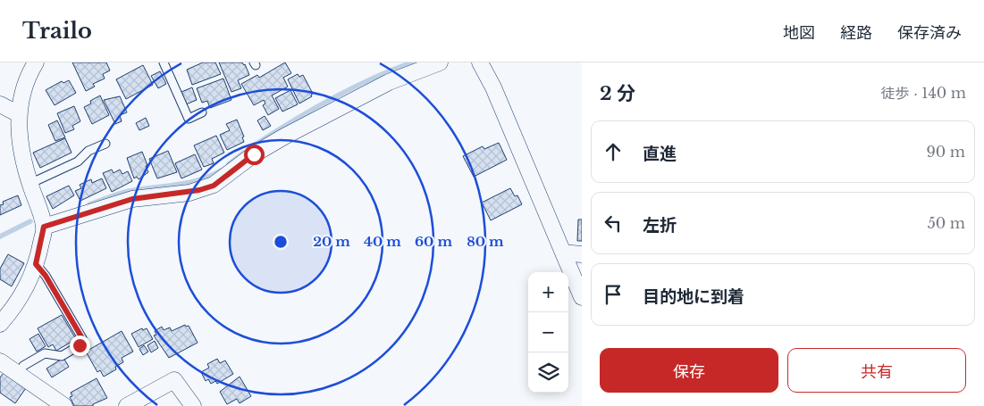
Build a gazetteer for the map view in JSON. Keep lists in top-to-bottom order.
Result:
{
  "page": {
    "header": "Trailo",
    "nav": ["地図", "経路", "保存済み"],
    "heading": ["2 分", "徒歩 · 140 m"],
    "list": [
      ["直進", "90 m"],
      ["左折", "50 m"],
      "目的地に到着"
    ],
    "map_buttons": ["+", "−"],
    "buttons": ["保存", "共有"]
  },
  "rings": [
    "20 m",
    "40 m",
    "60 m",
    "80 m"
  ]
}
